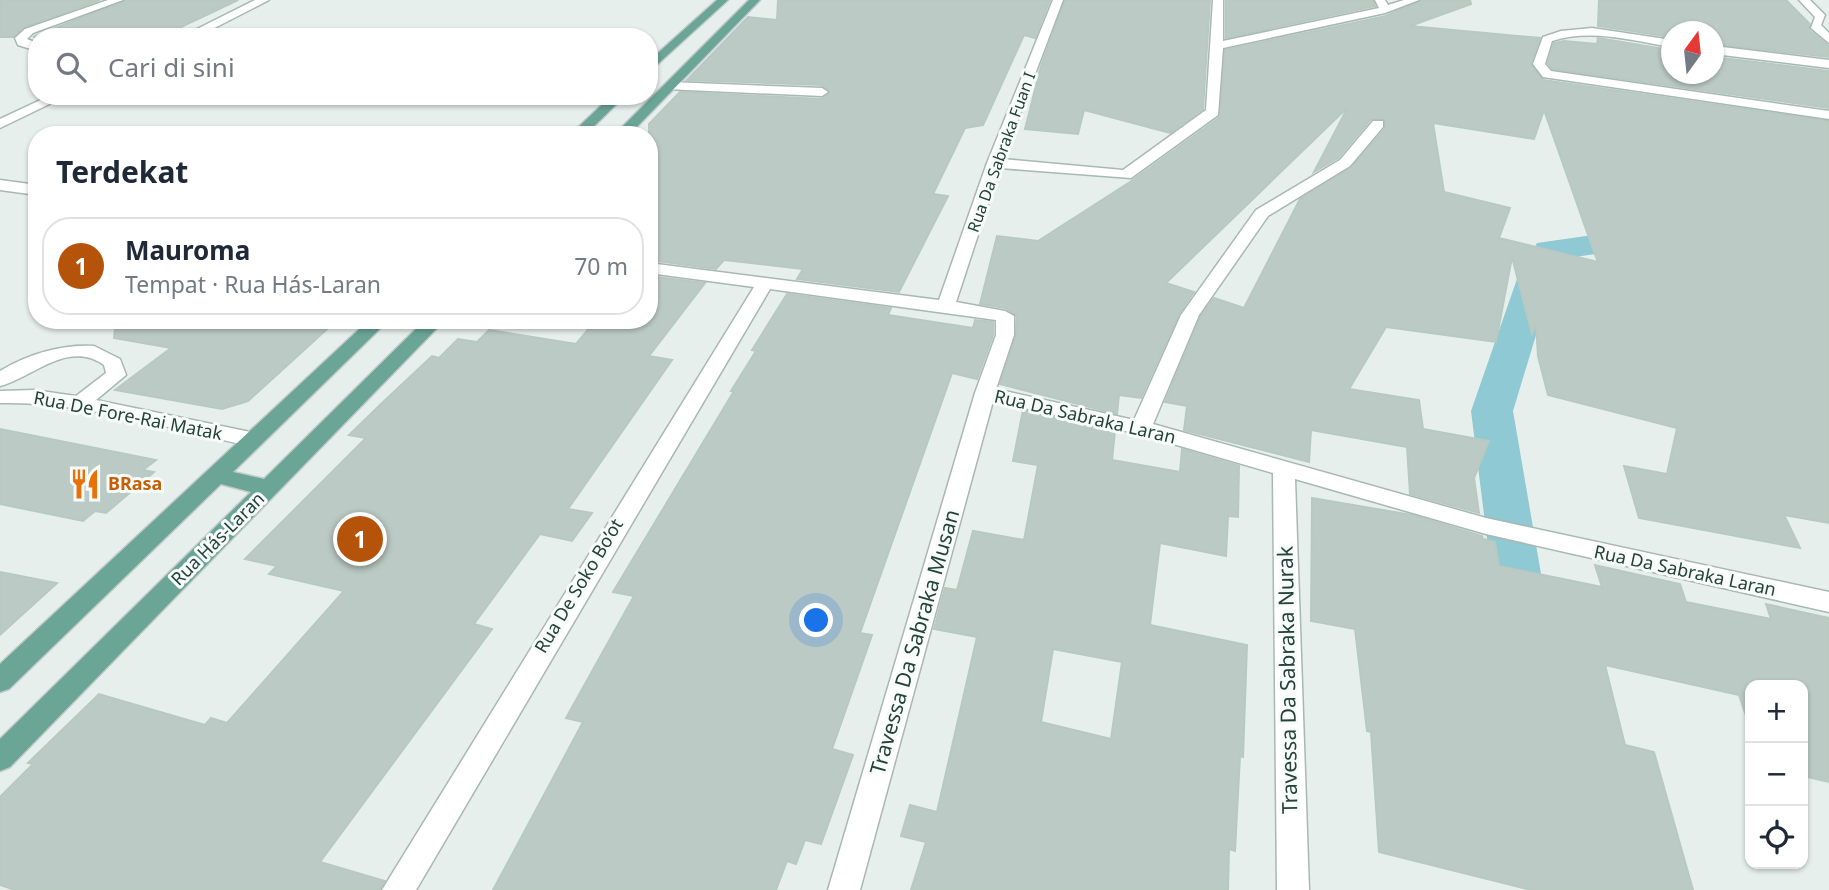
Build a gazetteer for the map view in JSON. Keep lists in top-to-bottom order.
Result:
{
  "streets": {
    "main road": ["Rua Hás-Laran"],
    "street": [
      "Rua Da Sabraka Fuan I",
      "Rua De Fore-Rai Matak",
      "Rua Da Sabraka Laran",
      "Rua De Soko Bo’ot",
      "Travessa Da Sabraka Musan",
      "Travessa Da Sabraka Nurak"
    ]
  },
  "crossings": [
    ["Rua Da Sabraka Fuan I", "Rua Da Sabraka Laran"],
    ["Rua Da Sabraka Laran", "Rua De Soko Bo’ot"],
    ["Rua Da Sabraka Laran", "Travessa Da Sabraka Musan"],
    ["Rua Da Sabraka Laran", "Travessa Da Sabraka Nurak"]
  ],
  "places": {
    "restaurant": ["BRasa"]
  },
  "north": "top",
  "page": {
    "search": "Cari di sini",
    "heading": "Terdekat",
    "list": [
      {
        "mark": "1",
        "name": "Mauroma",
        "note": "Tempat · Rua Hás-Laran",
        "value": "70 m"
      }
    ],
    "pins": "1",
    "map_buttons": ["+", "−"]
  }
}
